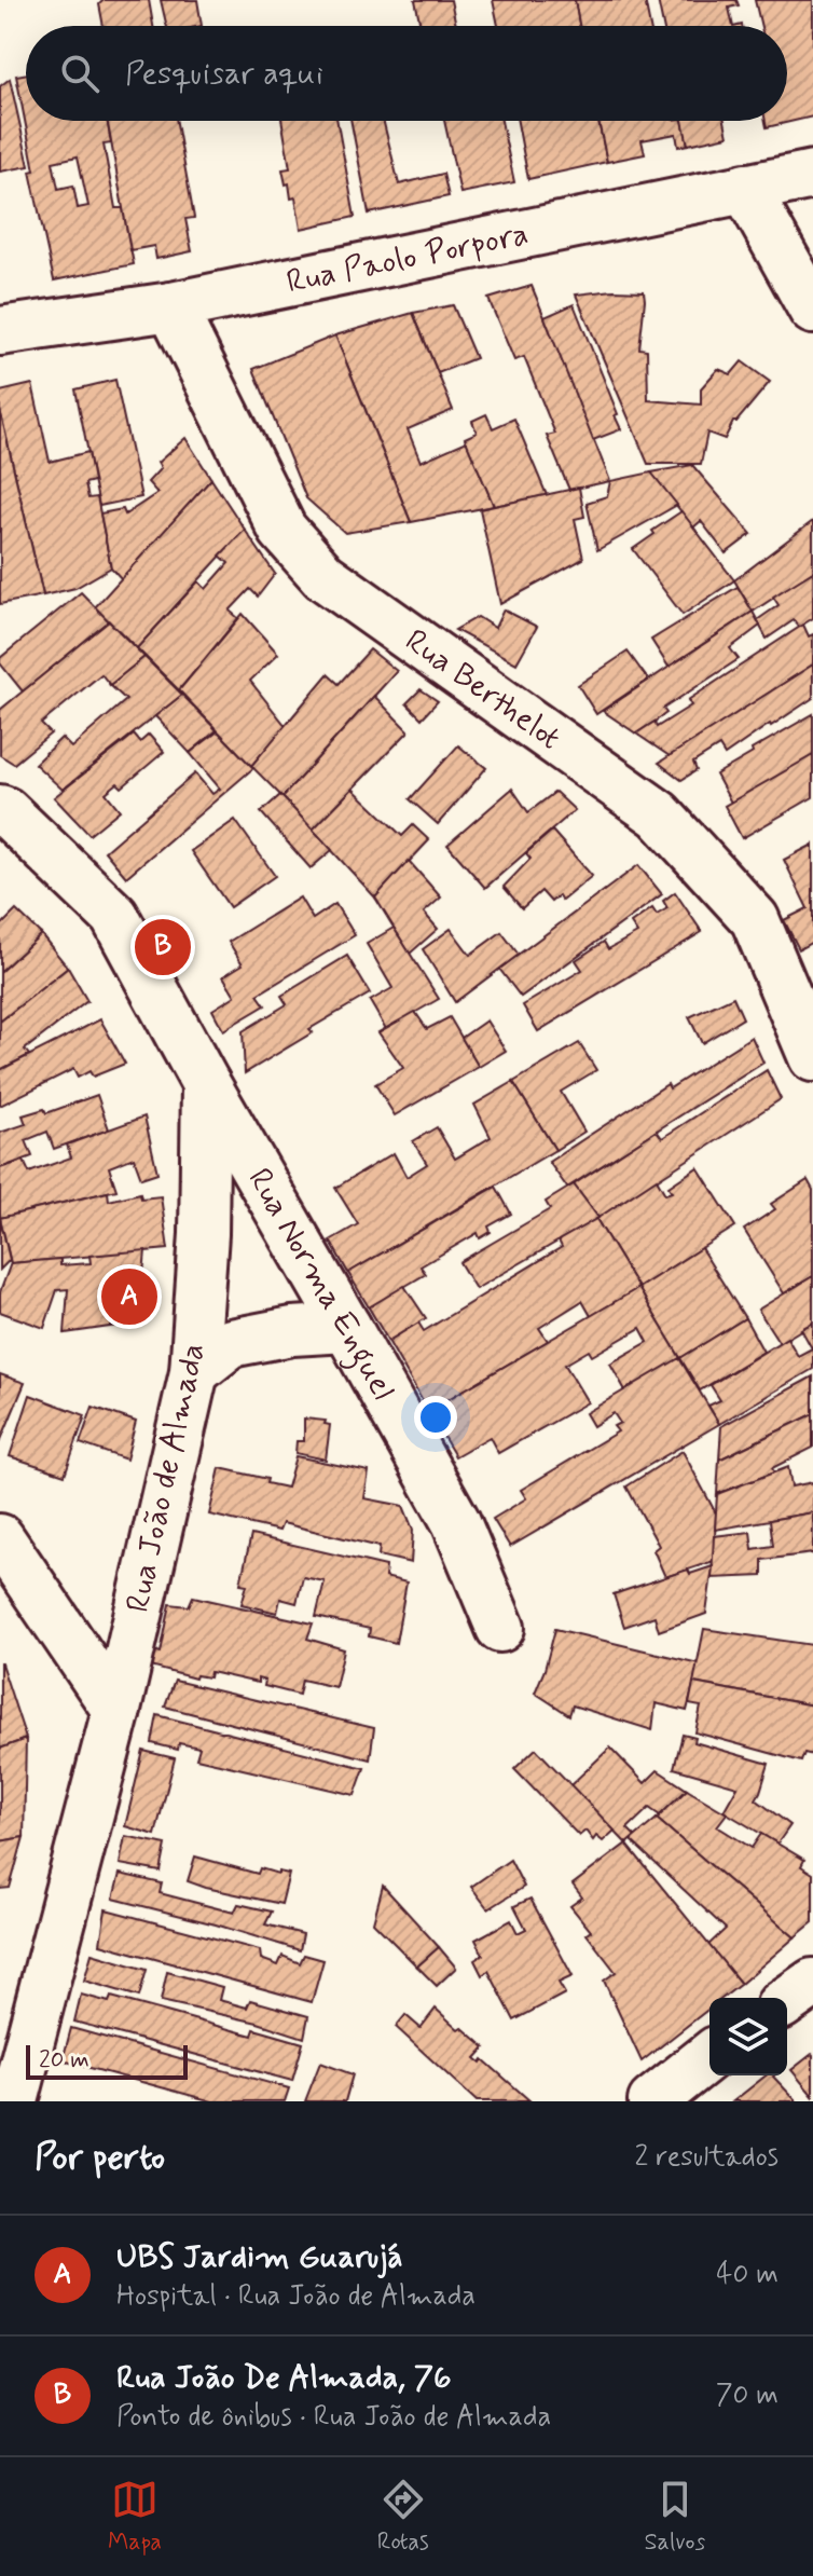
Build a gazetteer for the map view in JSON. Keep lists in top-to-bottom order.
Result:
{
  "streets": {
    "street": [
      "Rua Paolo Porpora",
      "Rua Berthelot",
      "Rua Norma Enguel",
      "Rua João de Almada"
    ]
  },
  "crossings": [
    ["Rua Paolo Porpora", "Rua Berthelot"],
    ["Rua Norma Enguel", "Rua João de Almada"]
  ],
  "scale_bar": "20 m",
  "page": {
    "search": "Pesquisar aqui",
    "pins": ["B", "A"],
    "scale": "20 m",
    "heading": ["Por perto", "2 resultados"],
    "list": [
      {
        "mark": "A",
        "name": "UBS Jardim Guarujá",
        "note": "Hospital · Rua João de Almada",
        "value": "40 m"
      },
      {
        "mark": "B",
        "name": "Rua João De Almada, 76",
        "note": "Ponto de ônibus · Rua João de Almada",
        "value": "70 m"
      }
    ],
    "nav": ["Mapa", "Rotas", "Salvos"]
  }
}
